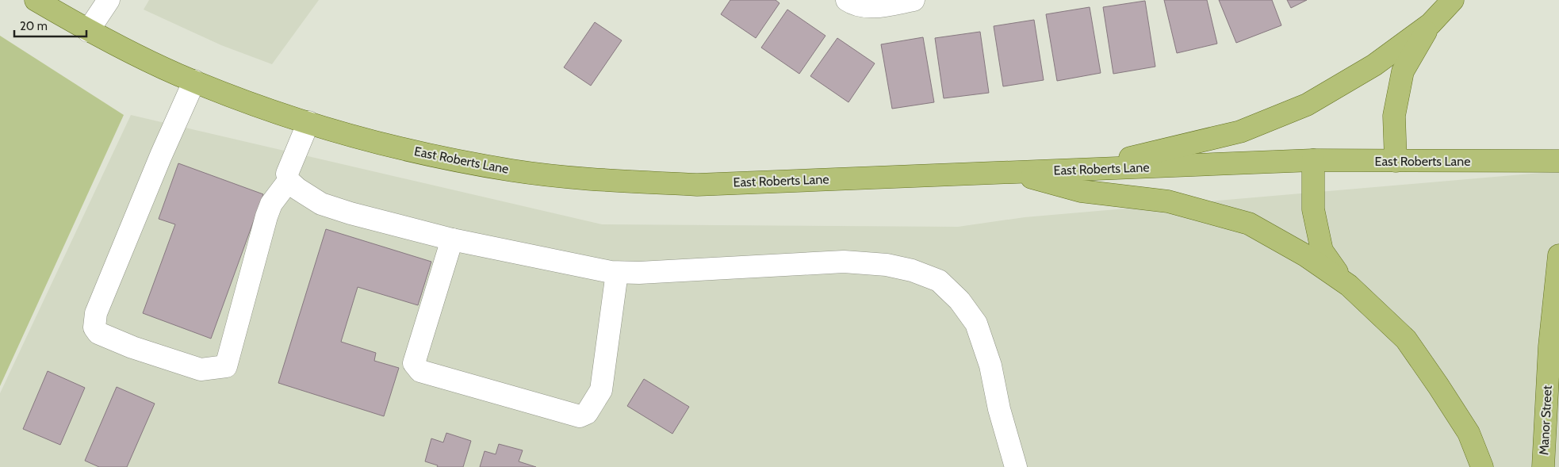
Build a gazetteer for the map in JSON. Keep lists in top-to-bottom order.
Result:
{
  "streets": {
    "main road": ["East Roberts Lane", "Manor Street"]
  },
  "scale_bar": "20 m"
}
